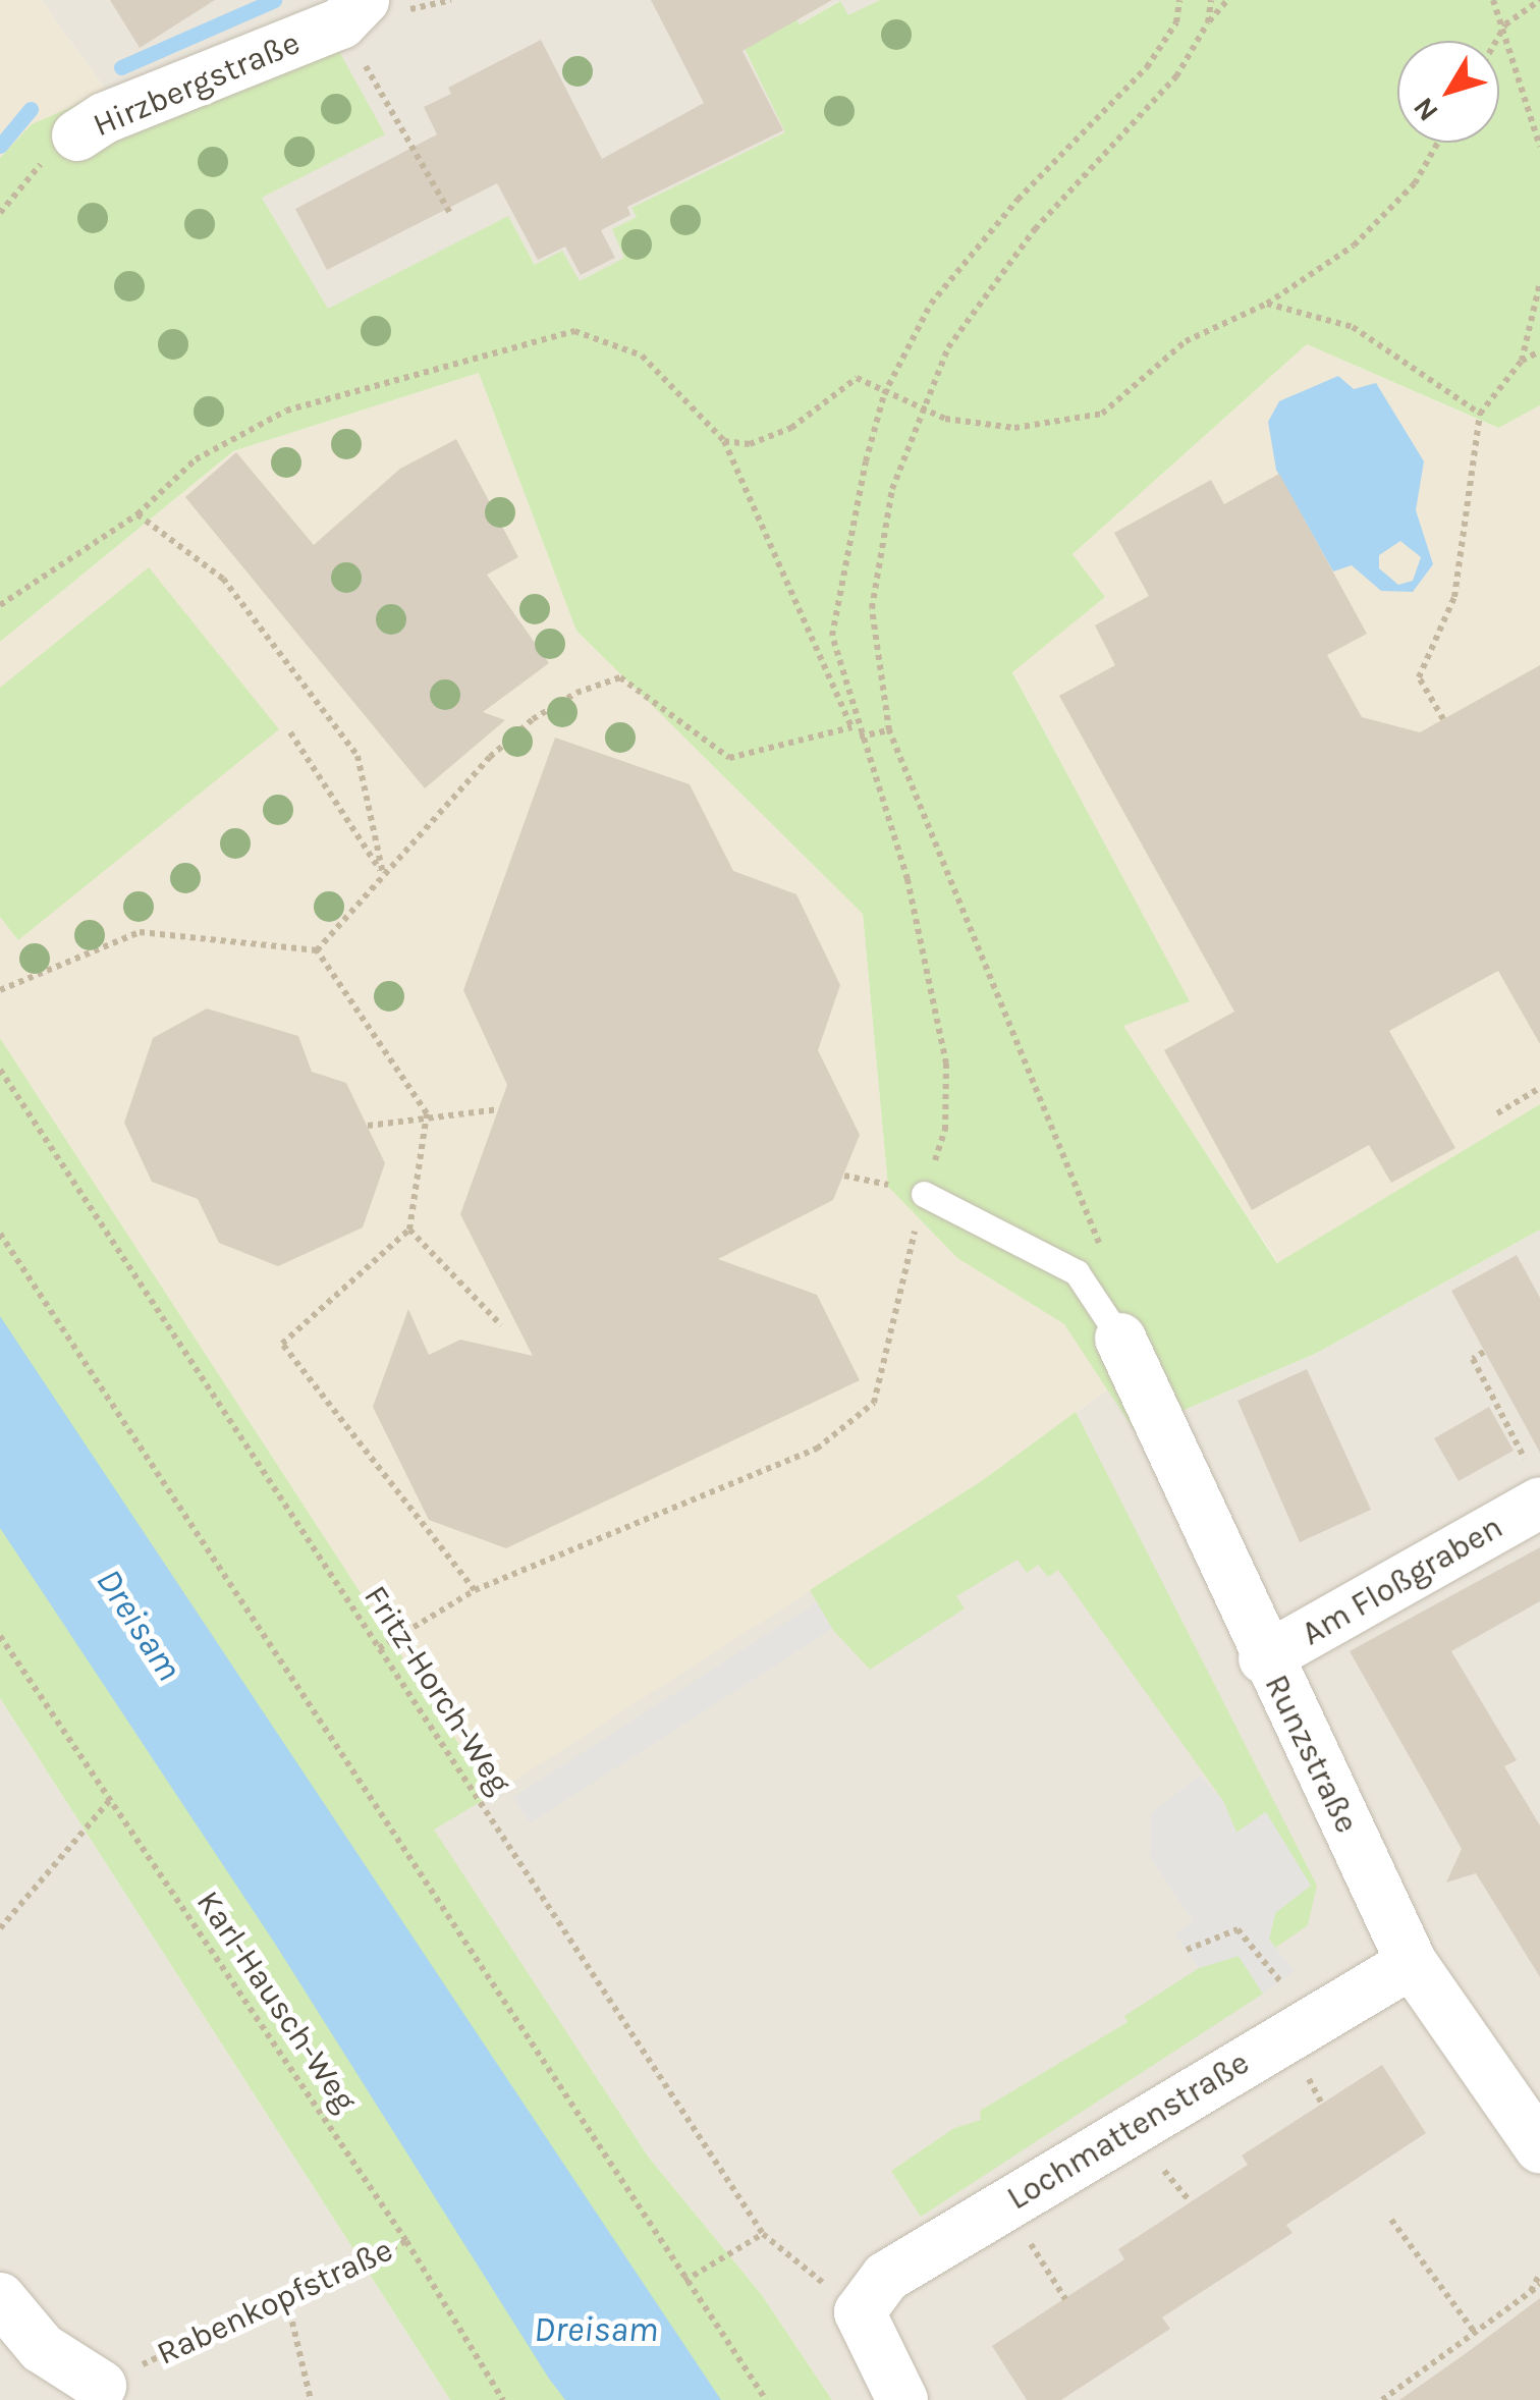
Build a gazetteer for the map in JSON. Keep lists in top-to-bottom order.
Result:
{
  "streets": {
    "street": [
      "Hirzbergstraße",
      "Am Floßgraben",
      "Runzstraße",
      "Lochmattenstraße"
    ],
    "path": ["Fritz-Horch-Weg", "Karl-Hausch-Weg", "Rabenkopfstraße"]
  },
  "crossings": [
    ["Am Floßgraben", "Runzstraße"],
    ["Fritz-Horch-Weg", "Lochmattenstraße"],
    ["Runzstraße", "Lochmattenstraße"],
    ["Karl-Hausch-Weg", "Rabenkopfstraße"]
  ],
  "water": ["Dreisam"],
  "north": "bottom left"
}
